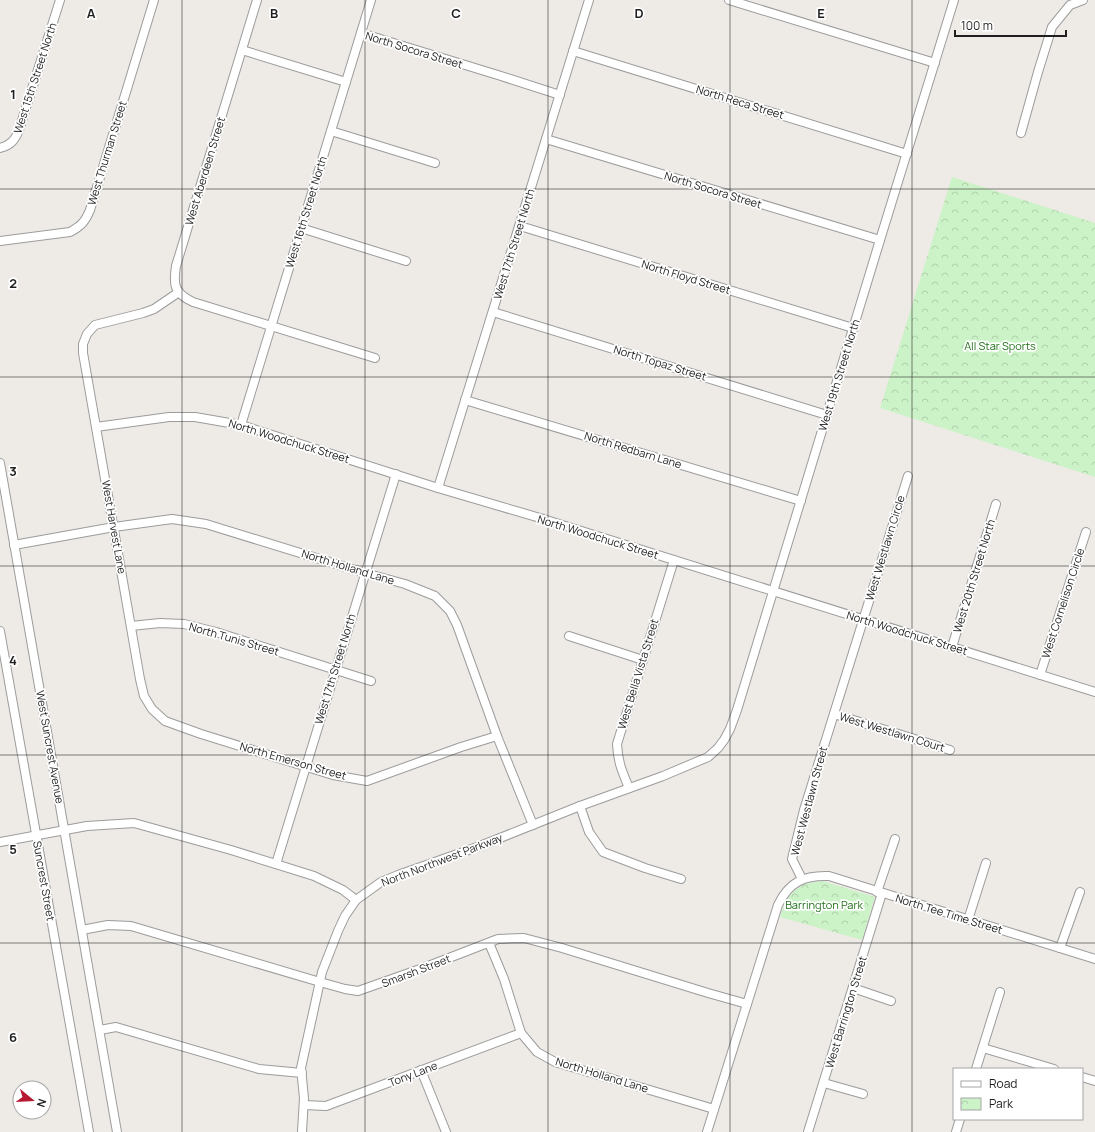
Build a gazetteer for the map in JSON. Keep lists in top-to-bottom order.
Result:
{
  "streets": {
    "street": [
      "North Socora Street",
      "West 15th Street North",
      "North Reca Street",
      "West Thurman Street",
      "West Aberdeen Street",
      "West 16th Street North",
      "West 17th Street North",
      "North Floyd Street",
      "North Topaz Street",
      "West 19th Street North",
      "North Woodchuck Street",
      "North Redbarn Lane",
      "West Harvest Lane",
      "West Westlawn Circle",
      "North Holland Lane",
      "West 20th Street North",
      "West Cornelison Circle",
      "North Tunis Street",
      "West Bella Vista Street",
      "West Westlawn Court",
      "West Suncrest Avenue",
      "North Emerson Street",
      "West Westlawn Street",
      "North Northwest Parkway",
      "Suncrest Street",
      "North Tee Time Street",
      "Smarsh Street",
      "West Barrington Street",
      "Tony Lane"
    ]
  },
  "crossings": [
    ["North Socora Street", "West 16th Street North"],
    ["North Socora Street", "West 17th Street North"],
    ["North Socora Street", "West 19th Street North"],
    ["North Reca Street", "West 17th Street North"],
    ["North Reca Street", "West 19th Street North"],
    ["West Aberdeen Street", "West Harvest Lane"],
    ["West 16th Street North", "North Woodchuck Street"],
    ["West 17th Street North", "North Floyd Street"],
    ["West 17th Street North", "North Topaz Street"],
    ["West 17th Street North", "North Woodchuck Street"],
    ["West 17th Street North", "North Redbarn Lane"],
    ["West 17th Street North", "North Holland Lane"],
    ["West 17th Street North", "North Tunis Street"],
    ["West 17th Street North", "North Emerson Street"],
    ["North Floyd Street", "West 19th Street North"],
    ["North Topaz Street", "West 19th Street North"],
    ["West 19th Street North", "North Woodchuck Street"],
    ["West 19th Street North", "North Redbarn Lane"],
    ["West 19th Street North", "North Northwest Parkway"],
    ["North Woodchuck Street", "West Harvest Lane"],
    ["North Woodchuck Street", "West Westlawn Circle"],
    ["North Woodchuck Street", "West 20th Street North"],
    ["North Woodchuck Street", "West Cornelison Circle"],
    ["North Woodchuck Street", "West Bella Vista Street"],
    ["North Woodchuck Street", "West Westlawn Street"],
    ["West Harvest Lane", "North Holland Lane"],
    ["West Harvest Lane", "North Tunis Street"],
    ["West Harvest Lane", "North Emerson Street"],
    ["West Westlawn Circle", "West Westlawn Street"],
    ["North Holland Lane", "West Suncrest Avenue"],
    ["North Holland Lane", "North Emerson Street"],
    ["North Holland Lane", "North Northwest Parkway"],
    ["North Holland Lane", "Smarsh Street"],
    ["North Holland Lane", "Tony Lane"],
    ["West Bella Vista Street", "North Northwest Parkway"],
    ["West Westlawn Court", "West Westlawn Street"],
    ["West Suncrest Avenue", "Smarsh Street"],
    ["West Westlawn Street", "North Tee Time Street"],
    ["North Tee Time Street", "West Barrington Street"]
  ],
  "parks": ["All Star Sports", "Barrington Park"],
  "legend": ["Road", "Park"],
  "scale_bar": "100 m",
  "north": "right",
  "grid": {
    "columns": [
      "A",
      "B",
      "C",
      "D",
      "E"
    ],
    "rows": [
      "1",
      "2",
      "3",
      "4",
      "5",
      "6"
    ]
  }
}
